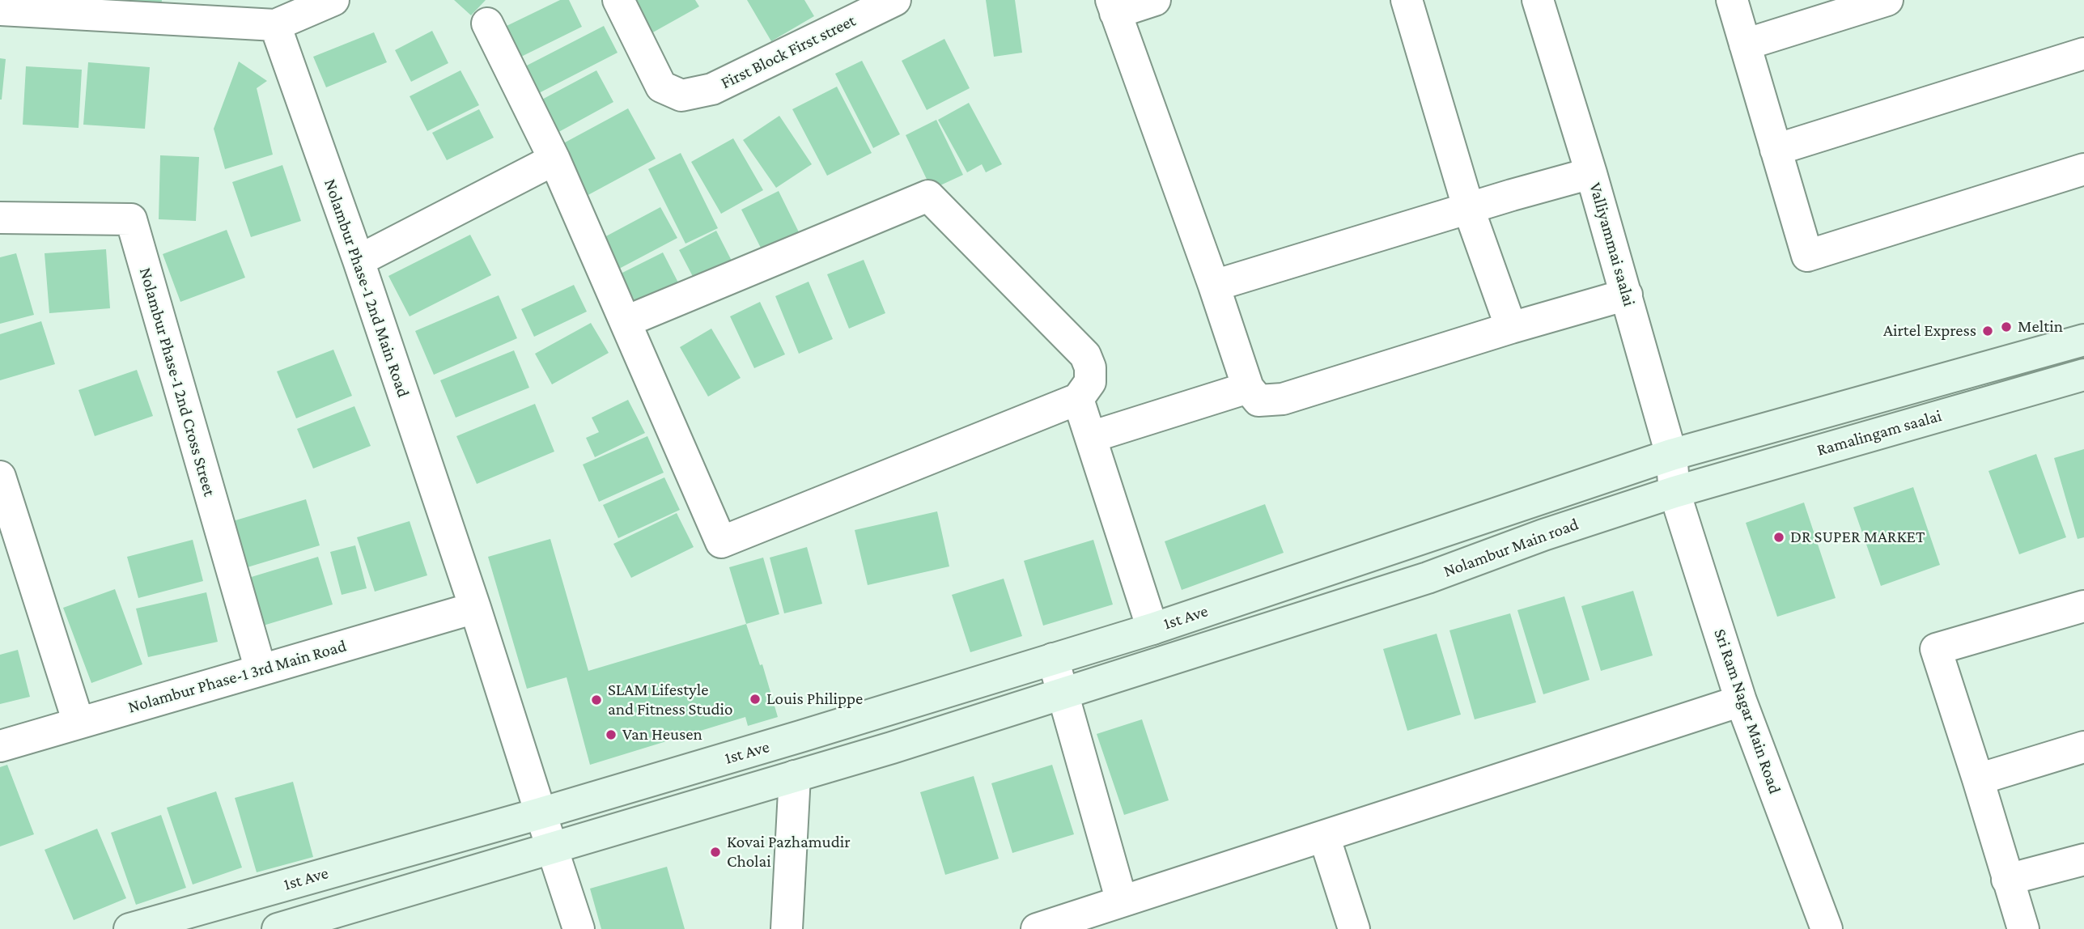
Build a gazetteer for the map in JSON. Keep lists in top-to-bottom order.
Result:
{
  "streets": {
    "main road": ["Ramalingam saalai", "Nolambur Main road", "1st Ave"],
    "street": [
      "First Block First street",
      "Valliyammai saalai",
      "Nolambur Phase-1 2nd Main Road",
      "Nolambur Phase-1 2nd Cross Street",
      "Nolambur Phase-1 3rd Main Road",
      "Sri Ram Nagar Main Road"
    ]
  },
  "crossings": [
    ["Valliyammai saalai", "Ramalingam saalai"],
    ["Valliyammai saalai", "Nolambur Main road"],
    ["Valliyammai saalai", "1st Ave"],
    ["Valliyammai saalai", "Sri Ram Nagar Main Road"],
    ["Nolambur Phase-1 2nd Main Road", "Nolambur Main road"],
    ["Nolambur Phase-1 2nd Main Road", "1st Ave"],
    ["Nolambur Phase-1 2nd Main Road", "Nolambur Phase-1 3rd Main Road"],
    ["Nolambur Phase-1 2nd Cross Street", "Nolambur Phase-1 3rd Main Road"],
    ["Ramalingam saalai", "Nolambur Main road"],
    ["Ramalingam saalai", "Sri Ram Nagar Main Road"],
    ["Nolambur Main road", "Sri Ram Nagar Main Road"]
  ],
  "places": [
    "Meltin",
    "Airtel Express",
    "DR SUPER MARKET",
    "Louis Philippe",
    "SLAM Lifestyle and Fitness Studio",
    "Van Heusen",
    "Kovai Pazhamudir Cholai"
  ]
}
